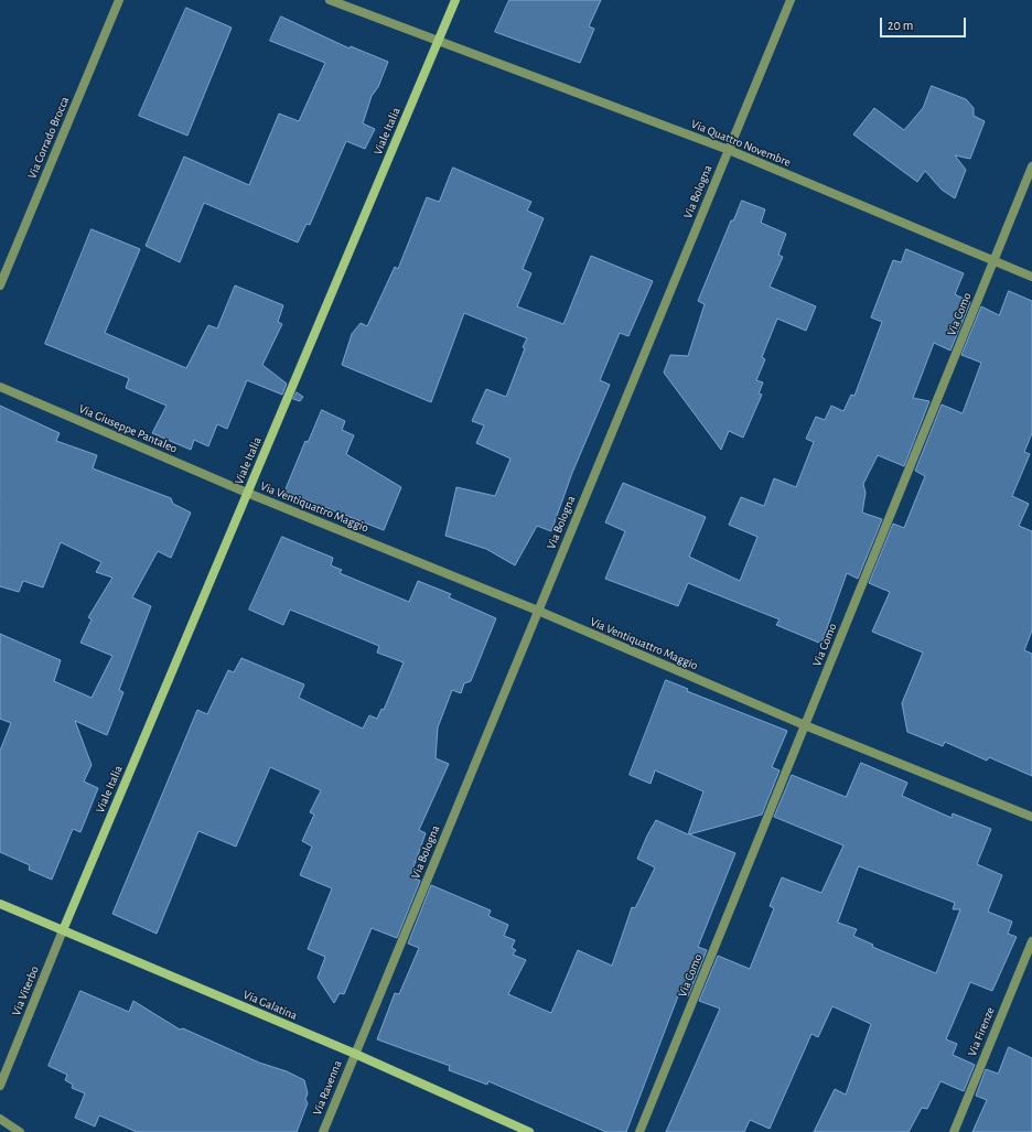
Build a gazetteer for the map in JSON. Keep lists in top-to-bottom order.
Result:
{
  "streets": {
    "street": [
      "Viale Italia",
      "Via Corrado Brocca",
      "Via Quattro Novembre",
      "Via Bologna",
      "Via Como",
      "Via Giuseppe Pantaleo",
      "Via Ventiquattro Maggio",
      "Via Viterbo",
      "Via Galatina",
      "Via Firenze",
      "Via Ravenna"
    ]
  },
  "crossings": [
    ["Viale Italia", "Via Quattro Novembre"],
    ["Viale Italia", "Via Giuseppe Pantaleo"],
    ["Viale Italia", "Via Ventiquattro Maggio"],
    ["Viale Italia", "Via Viterbo"],
    ["Viale Italia", "Via Galatina"],
    ["Via Quattro Novembre", "Via Bologna"],
    ["Via Quattro Novembre", "Via Como"],
    ["Via Bologna", "Via Ventiquattro Maggio"],
    ["Via Bologna", "Via Galatina"],
    ["Via Bologna", "Via Ravenna"],
    ["Via Como", "Via Ventiquattro Maggio"],
    ["Via Giuseppe Pantaleo", "Via Ventiquattro Maggio"],
    ["Via Viterbo", "Via Galatina"],
    ["Via Galatina", "Via Ravenna"]
  ],
  "scale_bar": "20 m"
}
